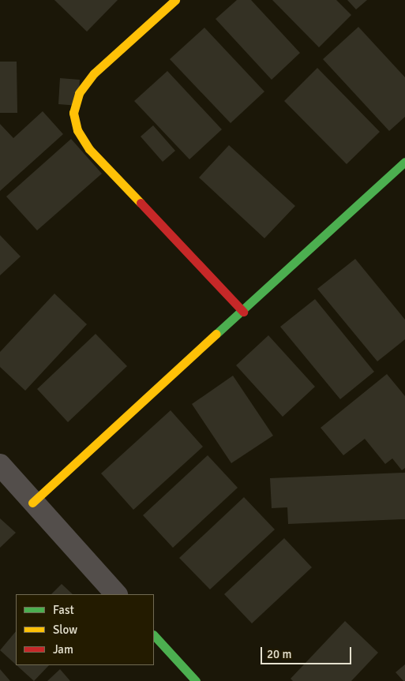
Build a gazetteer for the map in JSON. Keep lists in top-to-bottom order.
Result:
{
  "legend": ["Fast", "Slow", "Jam"],
  "scale_bar": "20 m"
}
